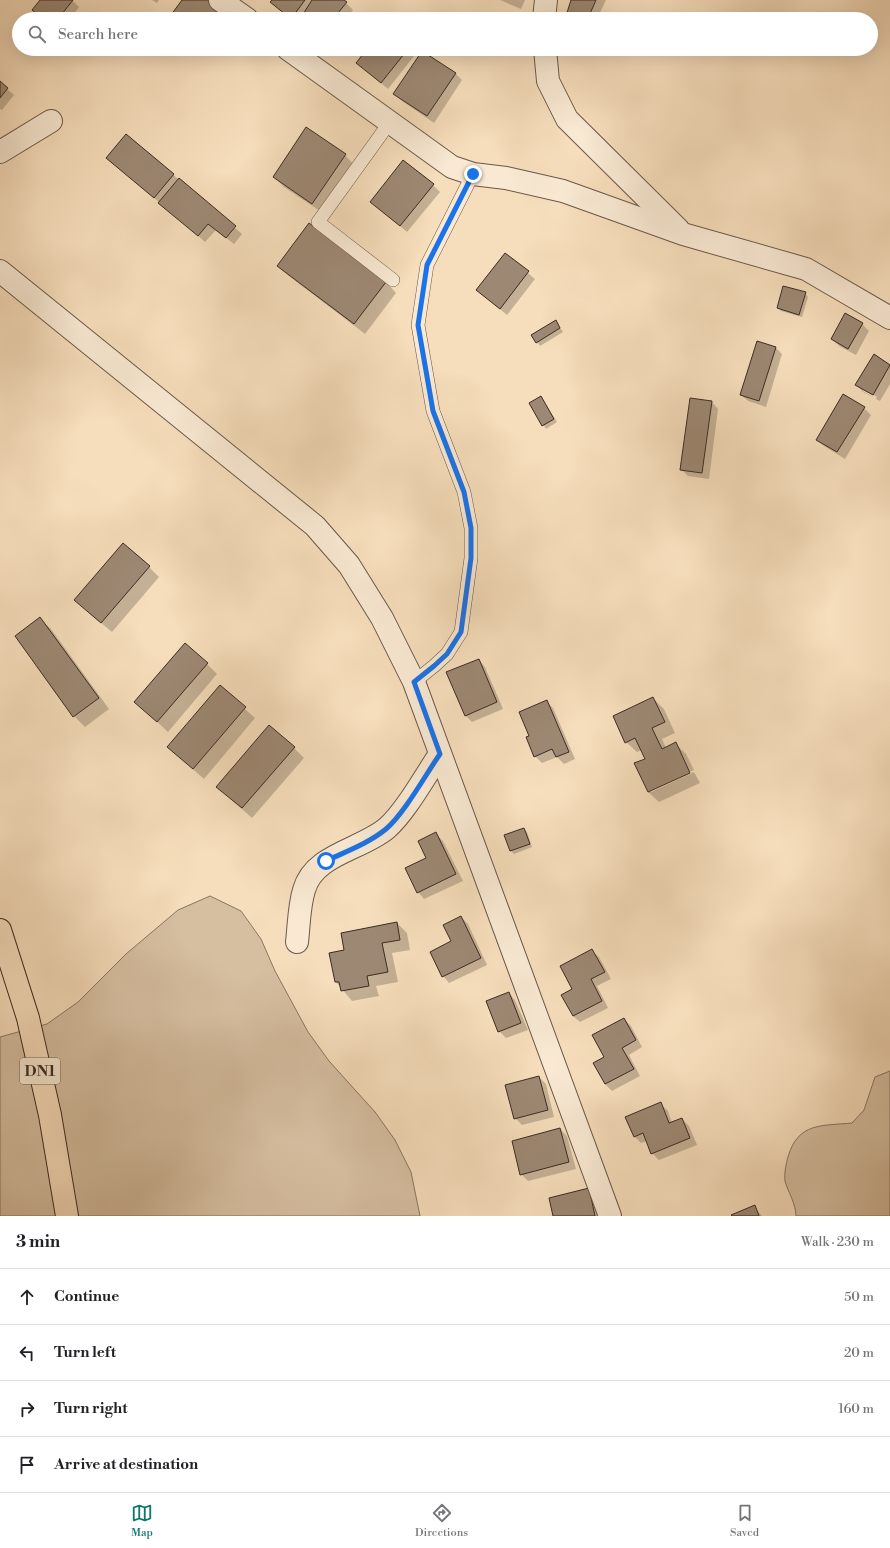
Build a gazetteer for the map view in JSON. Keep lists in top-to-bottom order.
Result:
{
  "streets": {
    "main road": ["DN1"]
  },
  "page": {
    "search": "Search here",
    "heading": ["3 min", "Walk · 230 m"],
    "list": [
      ["Continue", "50 m"],
      ["Turn left", "20 m"],
      ["Turn right", "160 m"],
      "Arrive at destination"
    ],
    "nav": ["Map", "Directions", "Saved"]
  }
}
